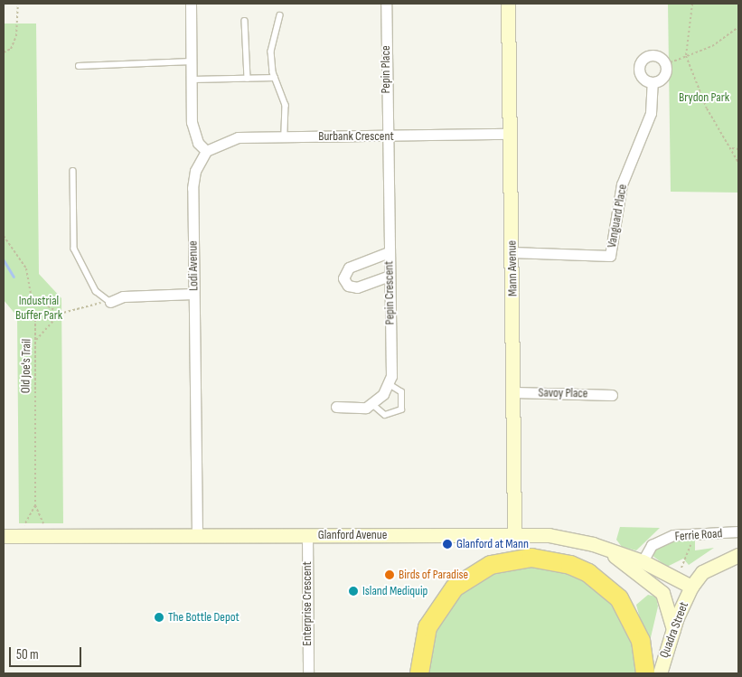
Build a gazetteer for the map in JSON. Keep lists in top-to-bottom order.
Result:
{
  "streets": {
    "main road": ["Mann Avenue", "Glanford Avenue", "Quadra Street"],
    "street": [
      "Pepin Place",
      "Burbank Crescent",
      "Vanguard Place",
      "Lodi Avenue",
      "Pepin Crescent",
      "Savoy Place",
      "Ferrie Road",
      "Enterprise Crescent"
    ],
    "path": ["Old Joe's Trail"]
  },
  "crossings": [
    ["Pepin Place", "Burbank Crescent"],
    ["Pepin Place", "Pepin Crescent"],
    ["Burbank Crescent", "Lodi Avenue"],
    ["Burbank Crescent", "Mann Avenue"],
    ["Burbank Crescent", "Pepin Crescent"],
    ["Vanguard Place", "Mann Avenue"],
    ["Lodi Avenue", "Glanford Avenue"],
    ["Mann Avenue", "Savoy Place"],
    ["Mann Avenue", "Glanford Avenue"],
    ["Old Joe's Trail", "Glanford Avenue"],
    ["Glanford Avenue", "Ferrie Road"],
    ["Glanford Avenue", "Enterprise Crescent"],
    ["Glanford Avenue", "Quadra Street"]
  ],
  "parks": ["Brydon Park", "Industrial Buffer Park"],
  "places": [
    "Glanford at Mann",
    "Birds of Paradise",
    "Island Mediquip",
    "The Bottle Depot"
  ],
  "scale_bar": "50 m"
}
